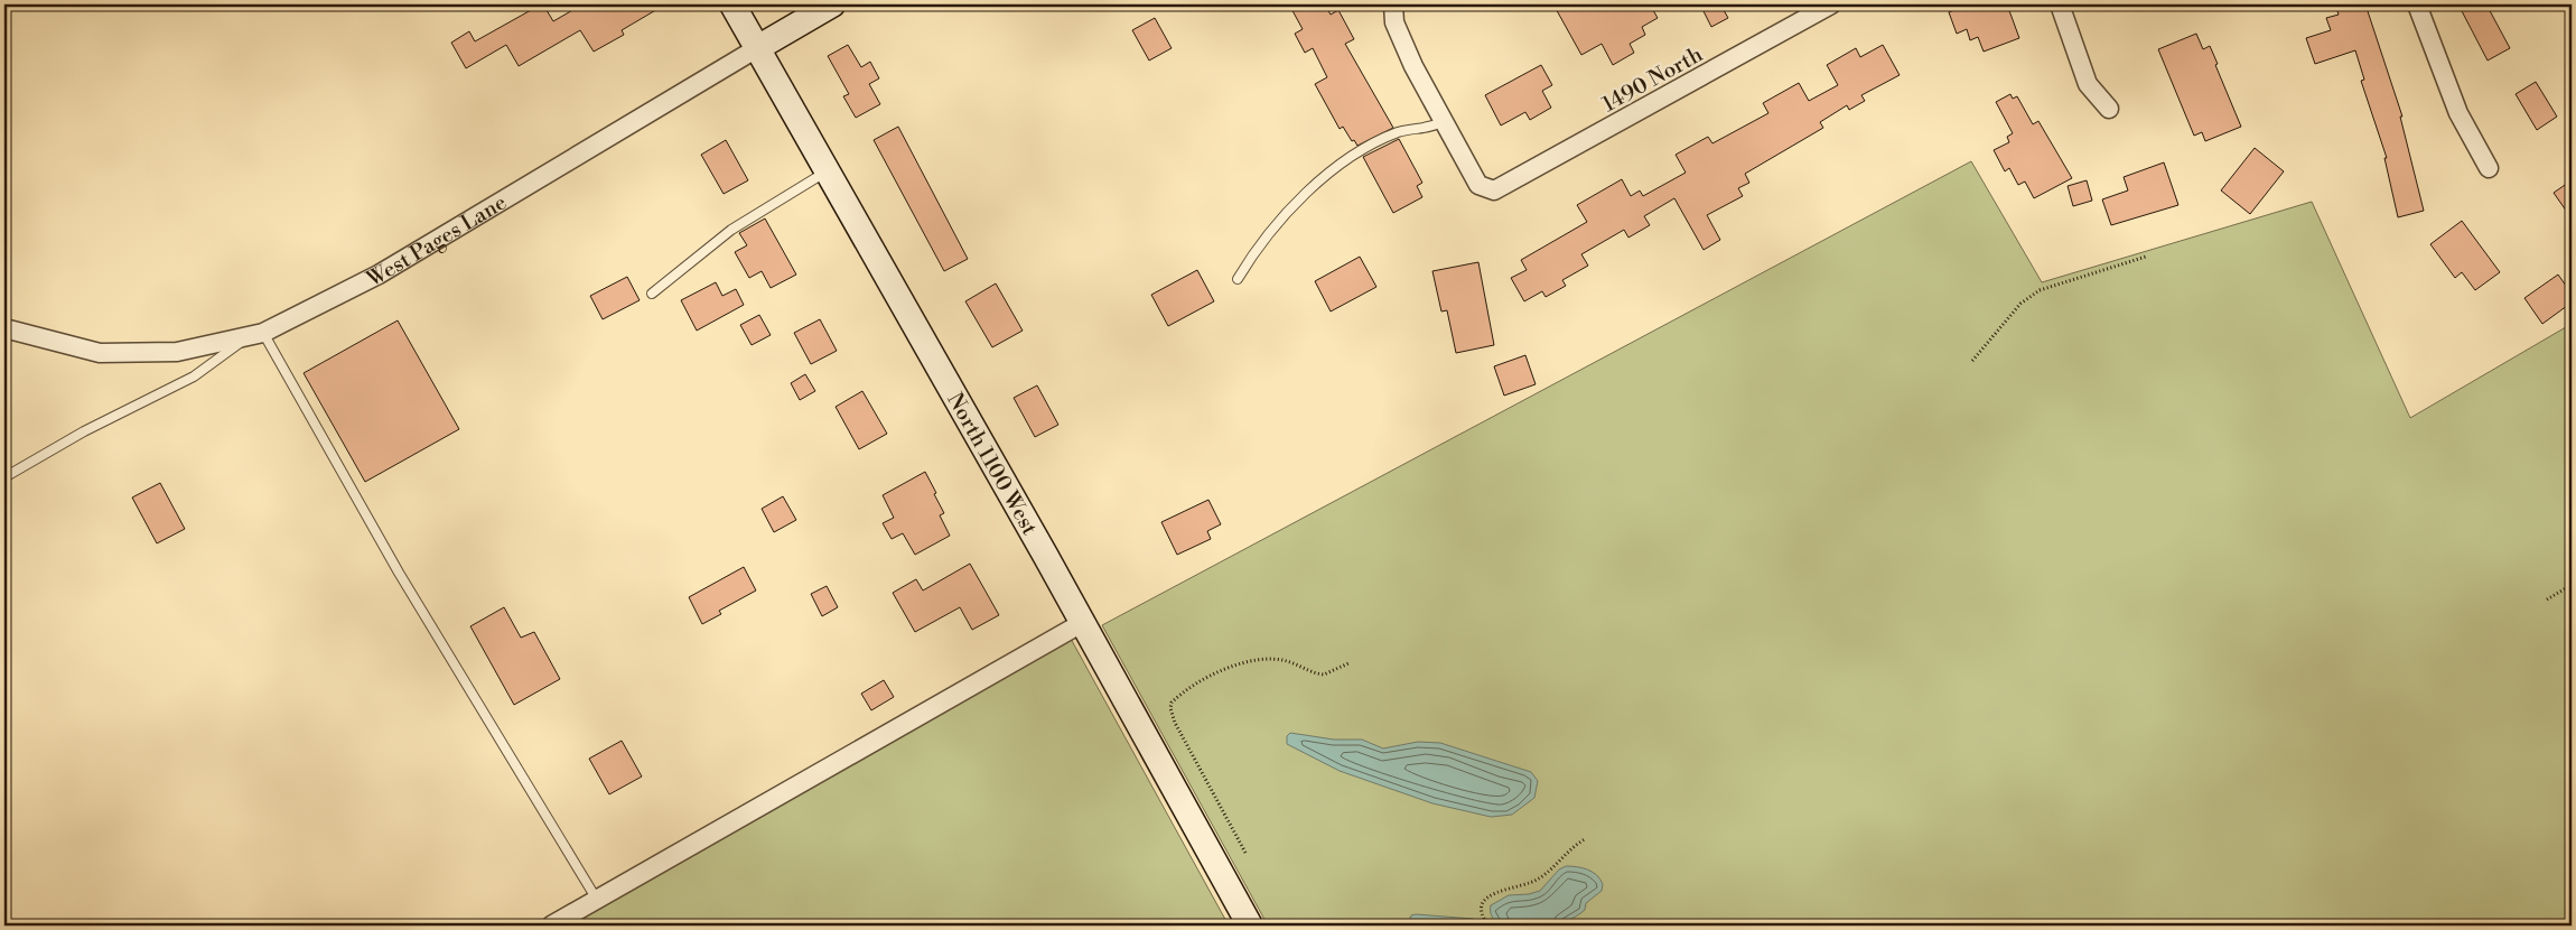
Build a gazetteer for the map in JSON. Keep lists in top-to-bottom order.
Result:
{
  "streets": {
    "street": ["1490 North", "West Pages Lane", "North 1100 West"]
  },
  "crossings": [
    ["West Pages Lane", "North 1100 West"]
  ]
}
